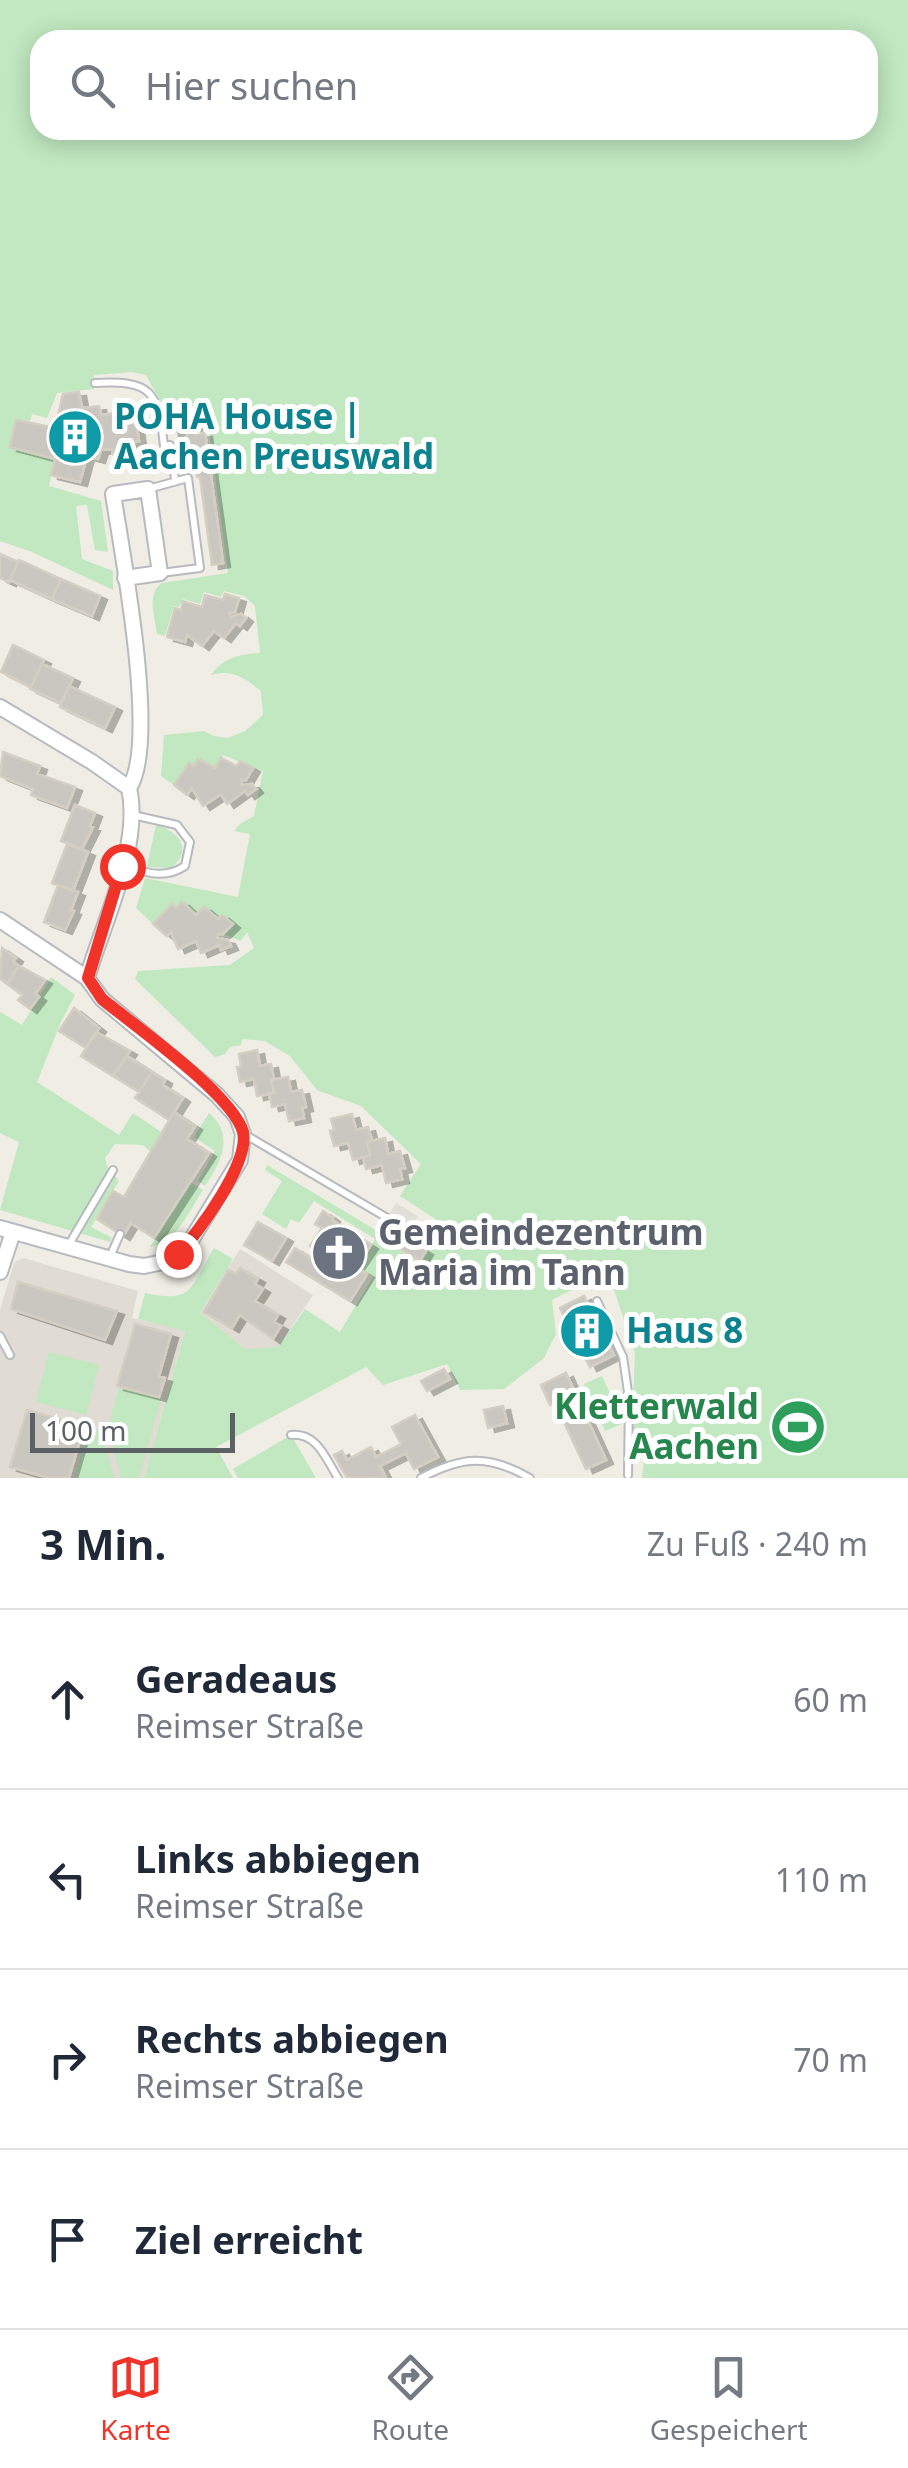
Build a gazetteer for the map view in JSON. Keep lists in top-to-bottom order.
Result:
{
  "places": {
    "building": ["POHA House | Aachen Preuswald", "Haus 8"],
    "church": ["Gemeindezentrum Maria im Tann"],
    "sports": ["Kletterwald Aachen"]
  },
  "scale_bar": "100 m",
  "page": {
    "search": "Hier suchen",
    "scale": "100 m",
    "heading": ["3 Min.", "Zu Fuß · 240 m"],
    "list": [
      ["Geradeaus", "Reimser Straße", "60 m"],
      ["Links abbiegen", "Reimser Straße", "110 m"],
      ["Rechts abbiegen", "Reimser Straße", "70 m"],
      "Ziel erreicht"
    ],
    "nav": ["Karte", "Route", "Gespeichert"]
  }
}
